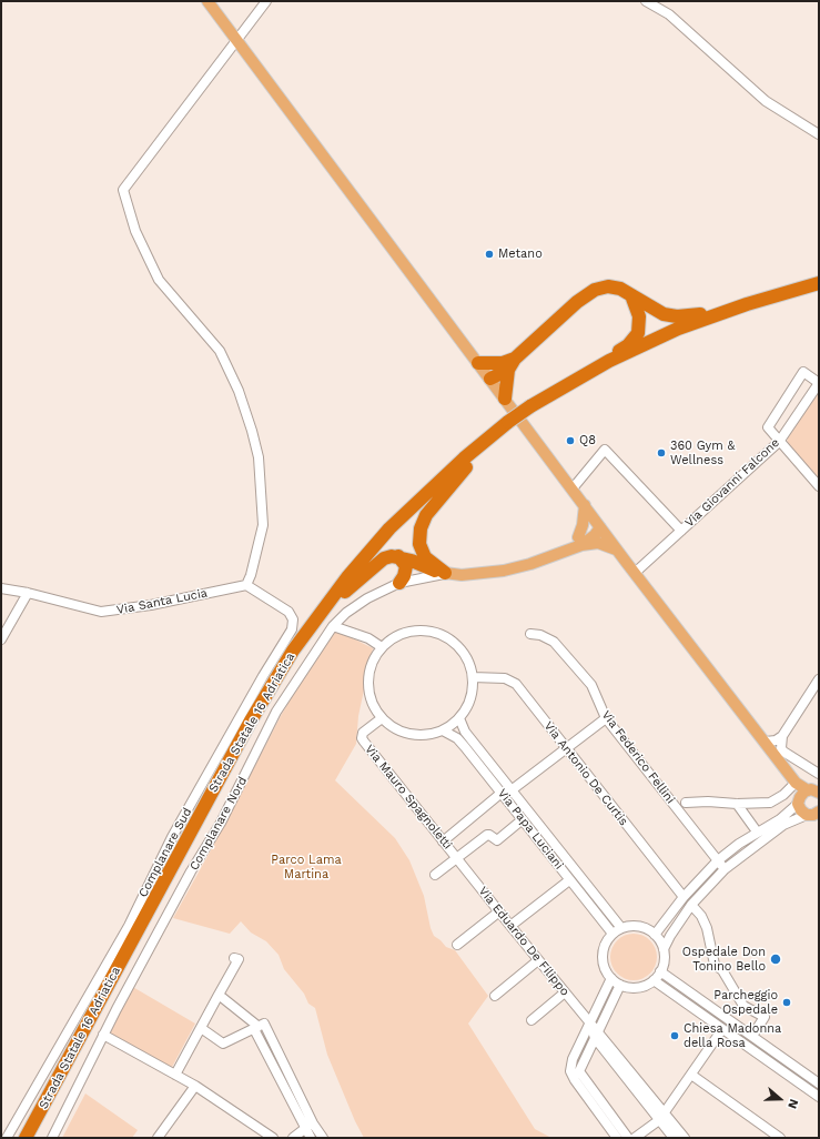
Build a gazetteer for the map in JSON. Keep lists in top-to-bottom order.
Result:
{
  "streets": {
    "highway": ["Strada Statale 16 Adriatica"],
    "street": [
      "Via Giovanni Falcone",
      "Via Santa Lucia",
      "Via Federico Fellini",
      "Via Antonio De Curtis",
      "Via Mauro Spagnoletti",
      "Complanare Nord",
      "Via Papa Luciani",
      "Complanare Sud",
      "Via Eduardo De Filippo"
    ]
  },
  "crossings": [
    ["Via Santa Lucia", "Complanare Sud"],
    ["Via Antonio De Curtis", "Via Mauro Spagnoletti"],
    ["Via Antonio De Curtis", "Via Papa Luciani"],
    ["Via Mauro Spagnoletti", "Via Papa Luciani"],
    ["Via Mauro Spagnoletti", "Via Eduardo De Filippo"]
  ],
  "parks": ["Parco Lama Martina"],
  "places": [
    "Metano",
    "Q8",
    "360 Gym & Wellness",
    "Ospedale Don Tonino Bello",
    "Parcheggio Ospedale",
    "Chiesa Madonna della Rosa"
  ],
  "north": "right"
}
